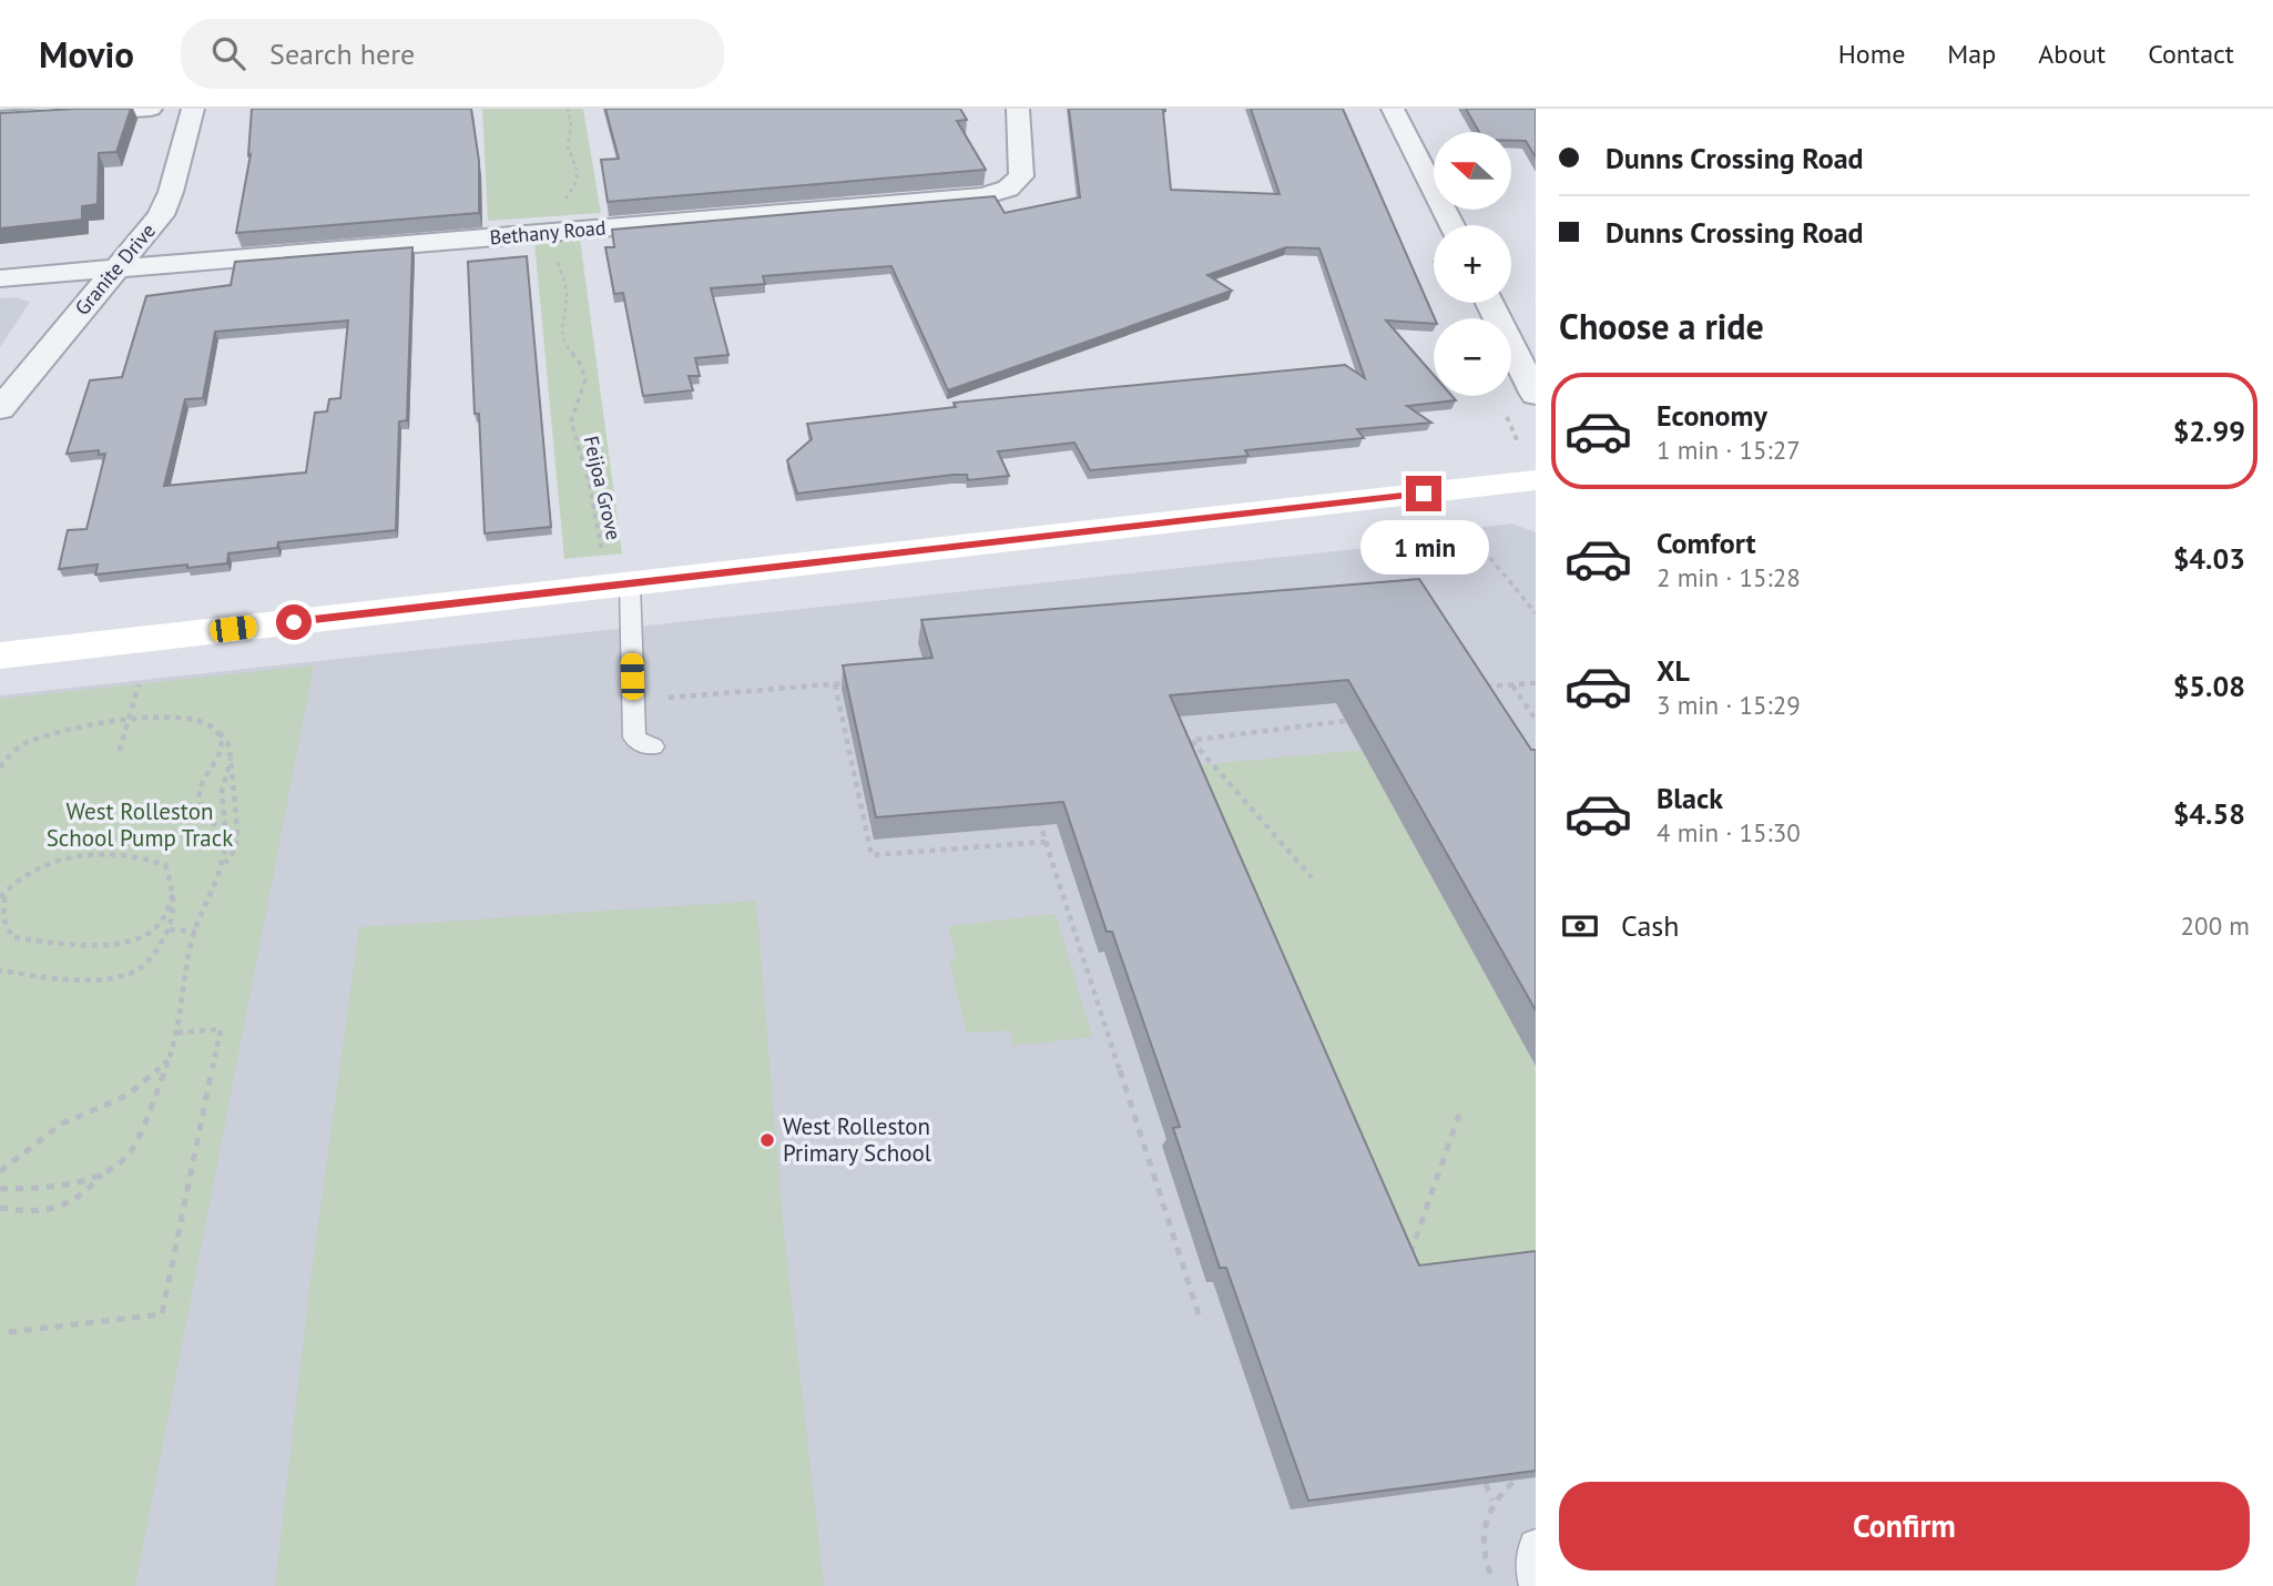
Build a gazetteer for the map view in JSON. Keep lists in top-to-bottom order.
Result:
{
  "streets": {
    "street": ["Bethany Road", "Granite Drive"],
    "path": ["Feijoa Grove"]
  },
  "crossings": [
    ["Bethany Road", "Granite Drive"]
  ],
  "parks": ["West Rolleston School Pump Track"],
  "places": ["West Rolleston Primary School"],
  "north": "left",
  "page": {
    "header": "Movio",
    "search": "Search here",
    "nav": [
      "Home",
      "Map",
      "About",
      "Contact"
    ],
    "banner": ["Dunns Crossing Road", "Dunns Crossing Road"],
    "map_buttons": ["+", "−"],
    "heading": "Choose a ride",
    "list": [
      {
        "name": "Economy",
        "note": "1 min · 15:27",
        "value": "$2.99"
      },
      {
        "name": "Comfort",
        "note": "2 min · 15:28",
        "value": "$4.03"
      },
      {
        "name": "XL",
        "note": "3 min · 15:29",
        "value": "$5.08"
      },
      {
        "name": "Black",
        "note": "4 min · 15:30",
        "value": "$4.58"
      }
    ],
    "bubble": "1 min",
    "pay": ["Cash", "200 m"],
    "buttons": "Confirm"
  }
}
